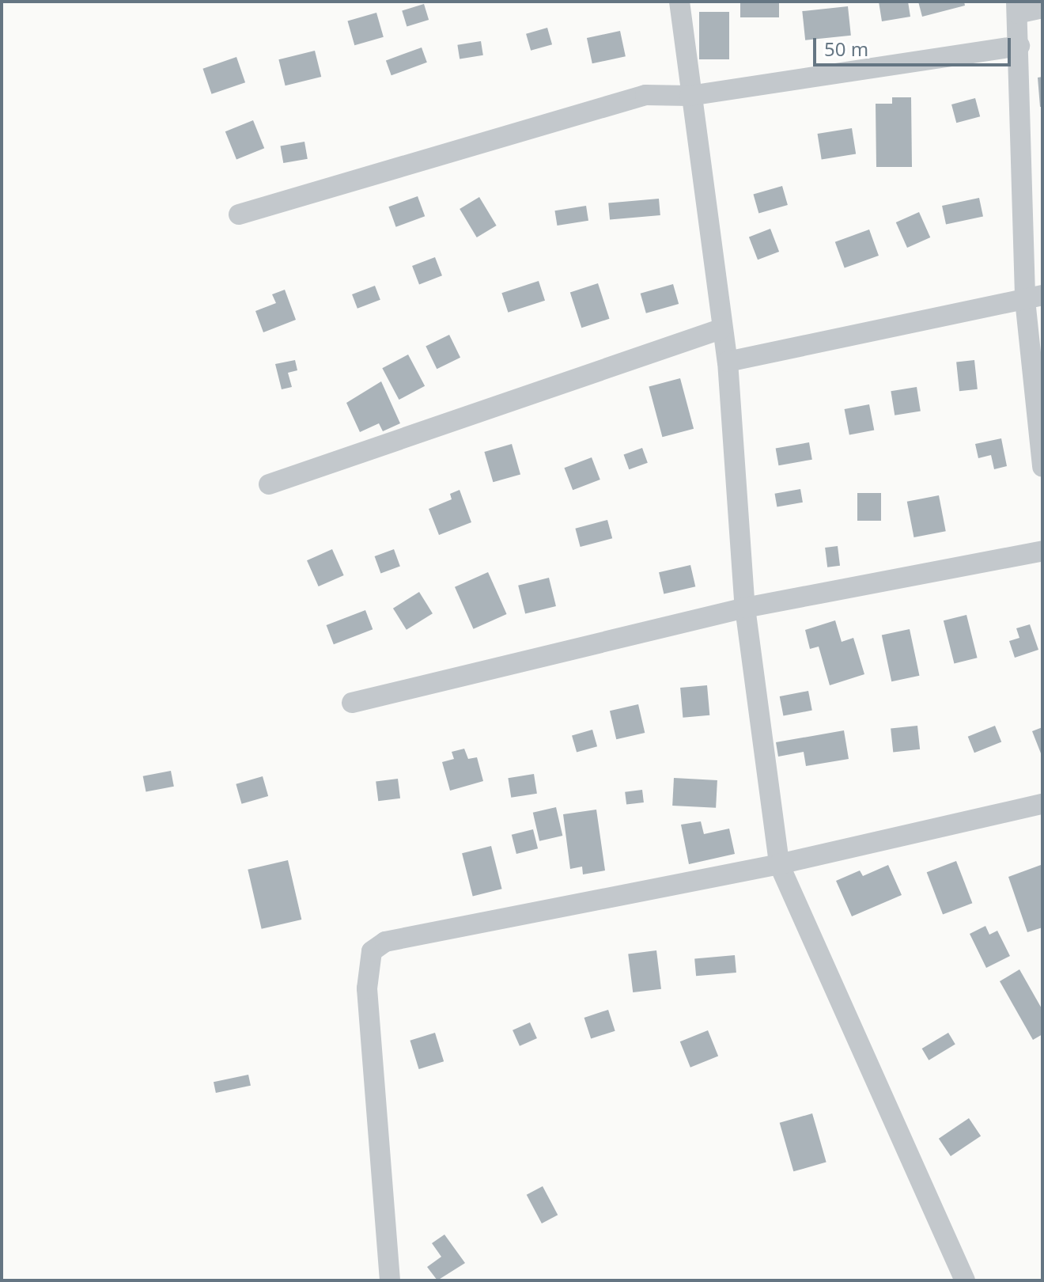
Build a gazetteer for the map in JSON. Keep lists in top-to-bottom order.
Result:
{
  "scale_bar": "50 m"
}
